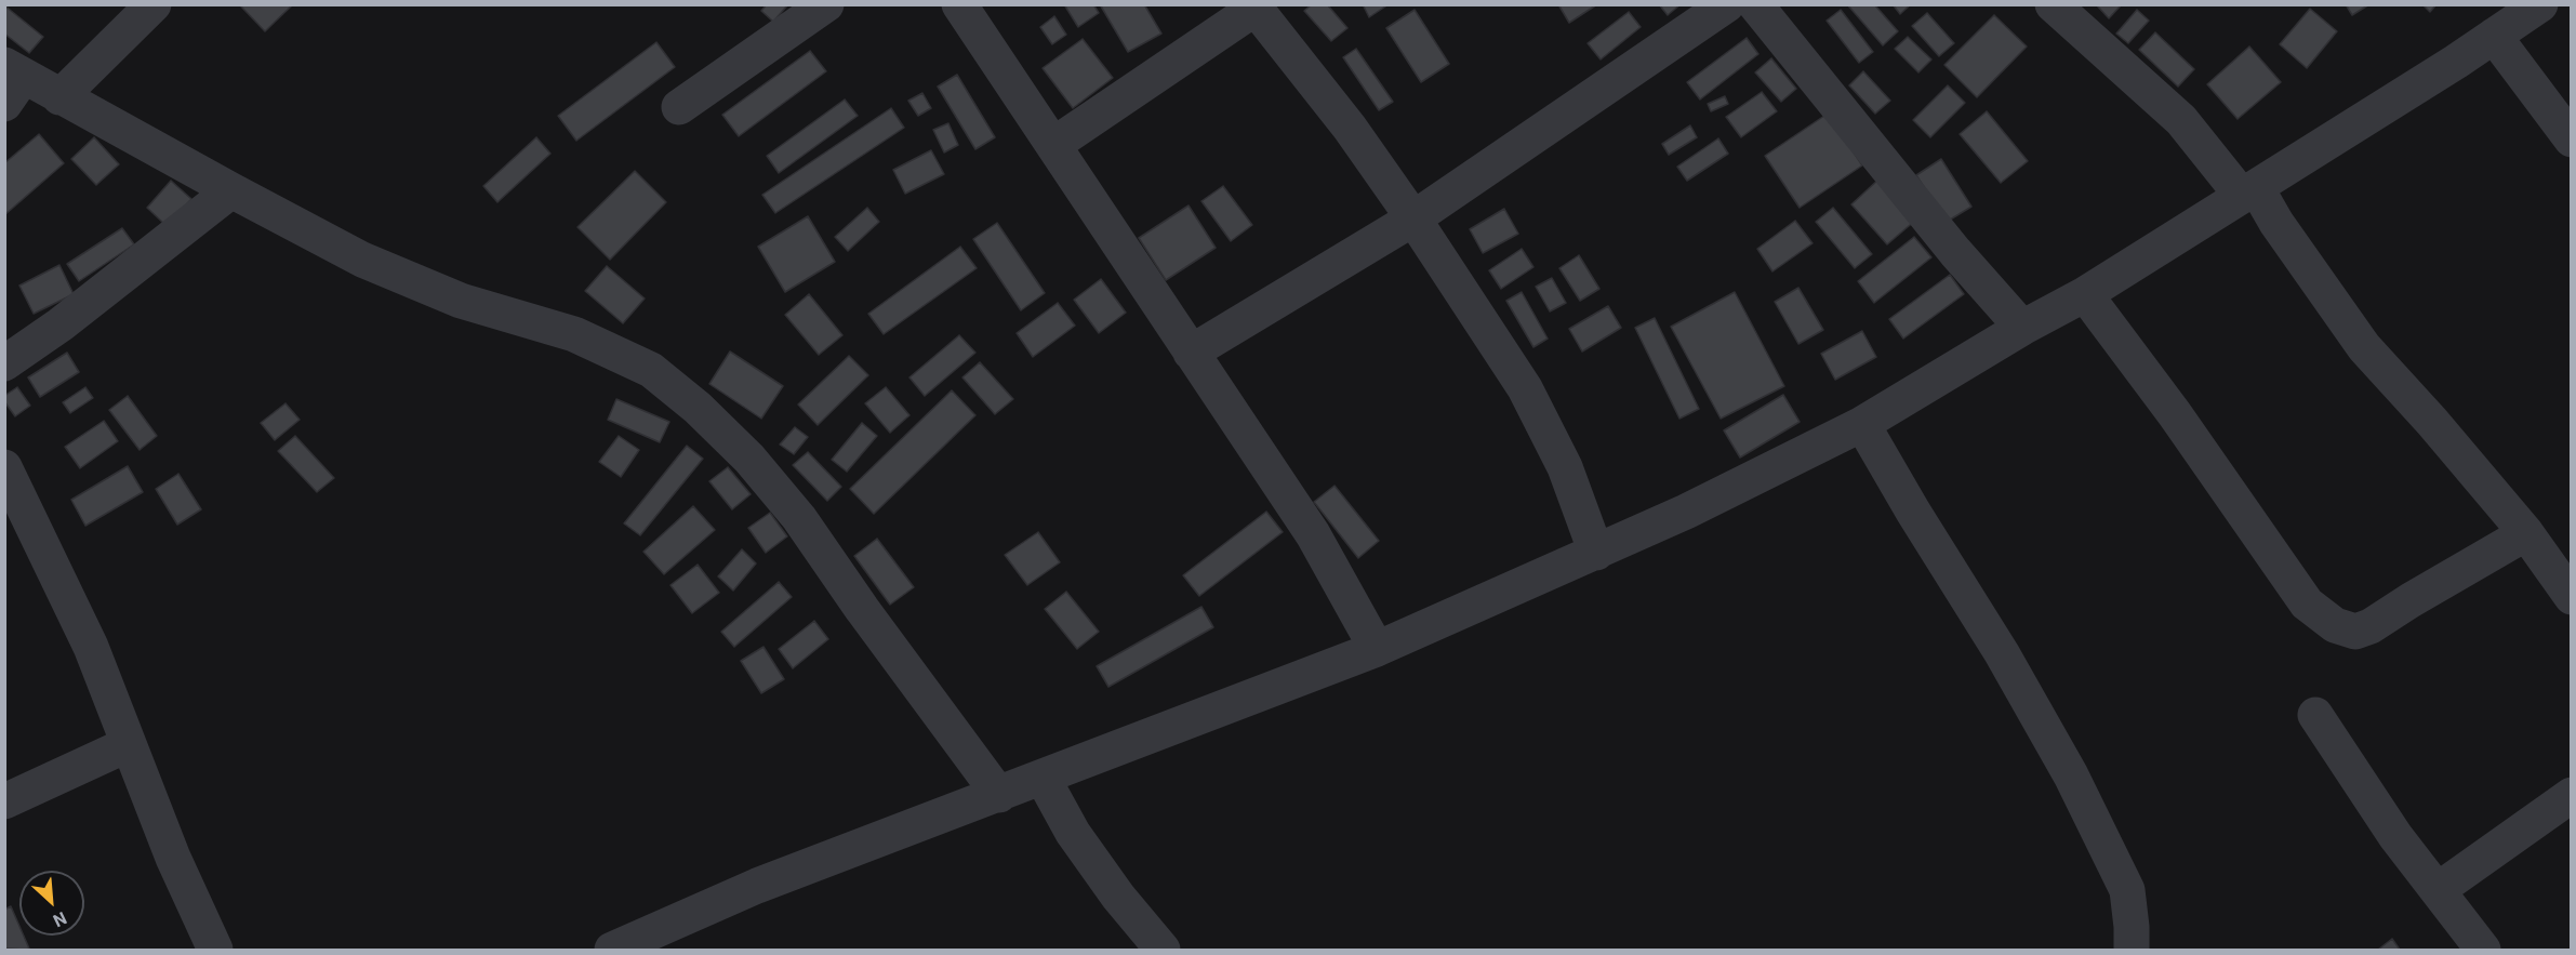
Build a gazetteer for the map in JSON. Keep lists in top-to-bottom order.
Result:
{
  "north": "bottom right"
}
